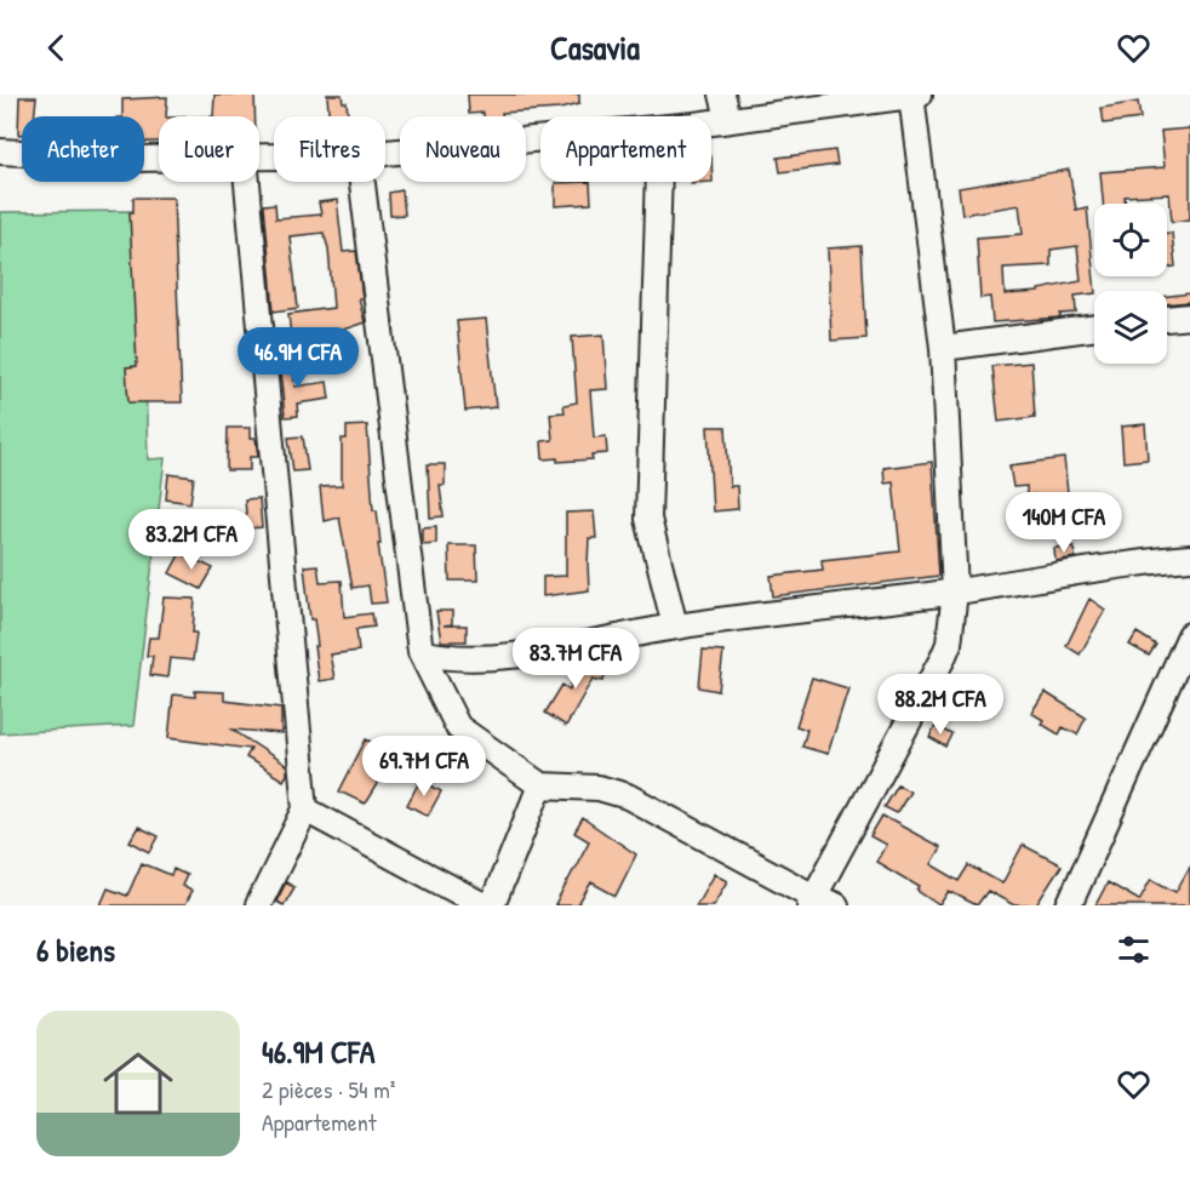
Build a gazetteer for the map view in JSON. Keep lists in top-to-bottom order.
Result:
{
  "page": {
    "header": "Casavia",
    "chip": [
      "Acheter",
      "Louer",
      "Filtres",
      "Nouveau",
      "Appartement"
    ],
    "price": [
      "46.9M CFA",
      "140M CFA",
      "83.2M CFA",
      "83.7M CFA",
      "88.2M CFA",
      "69.7M CFA"
    ],
    "heading": "6 biens",
    "list": [
      {
        "name": "46.9M CFA",
        "note": "2 pièces · 54 m² · Appartement"
      }
    ]
  }
}
